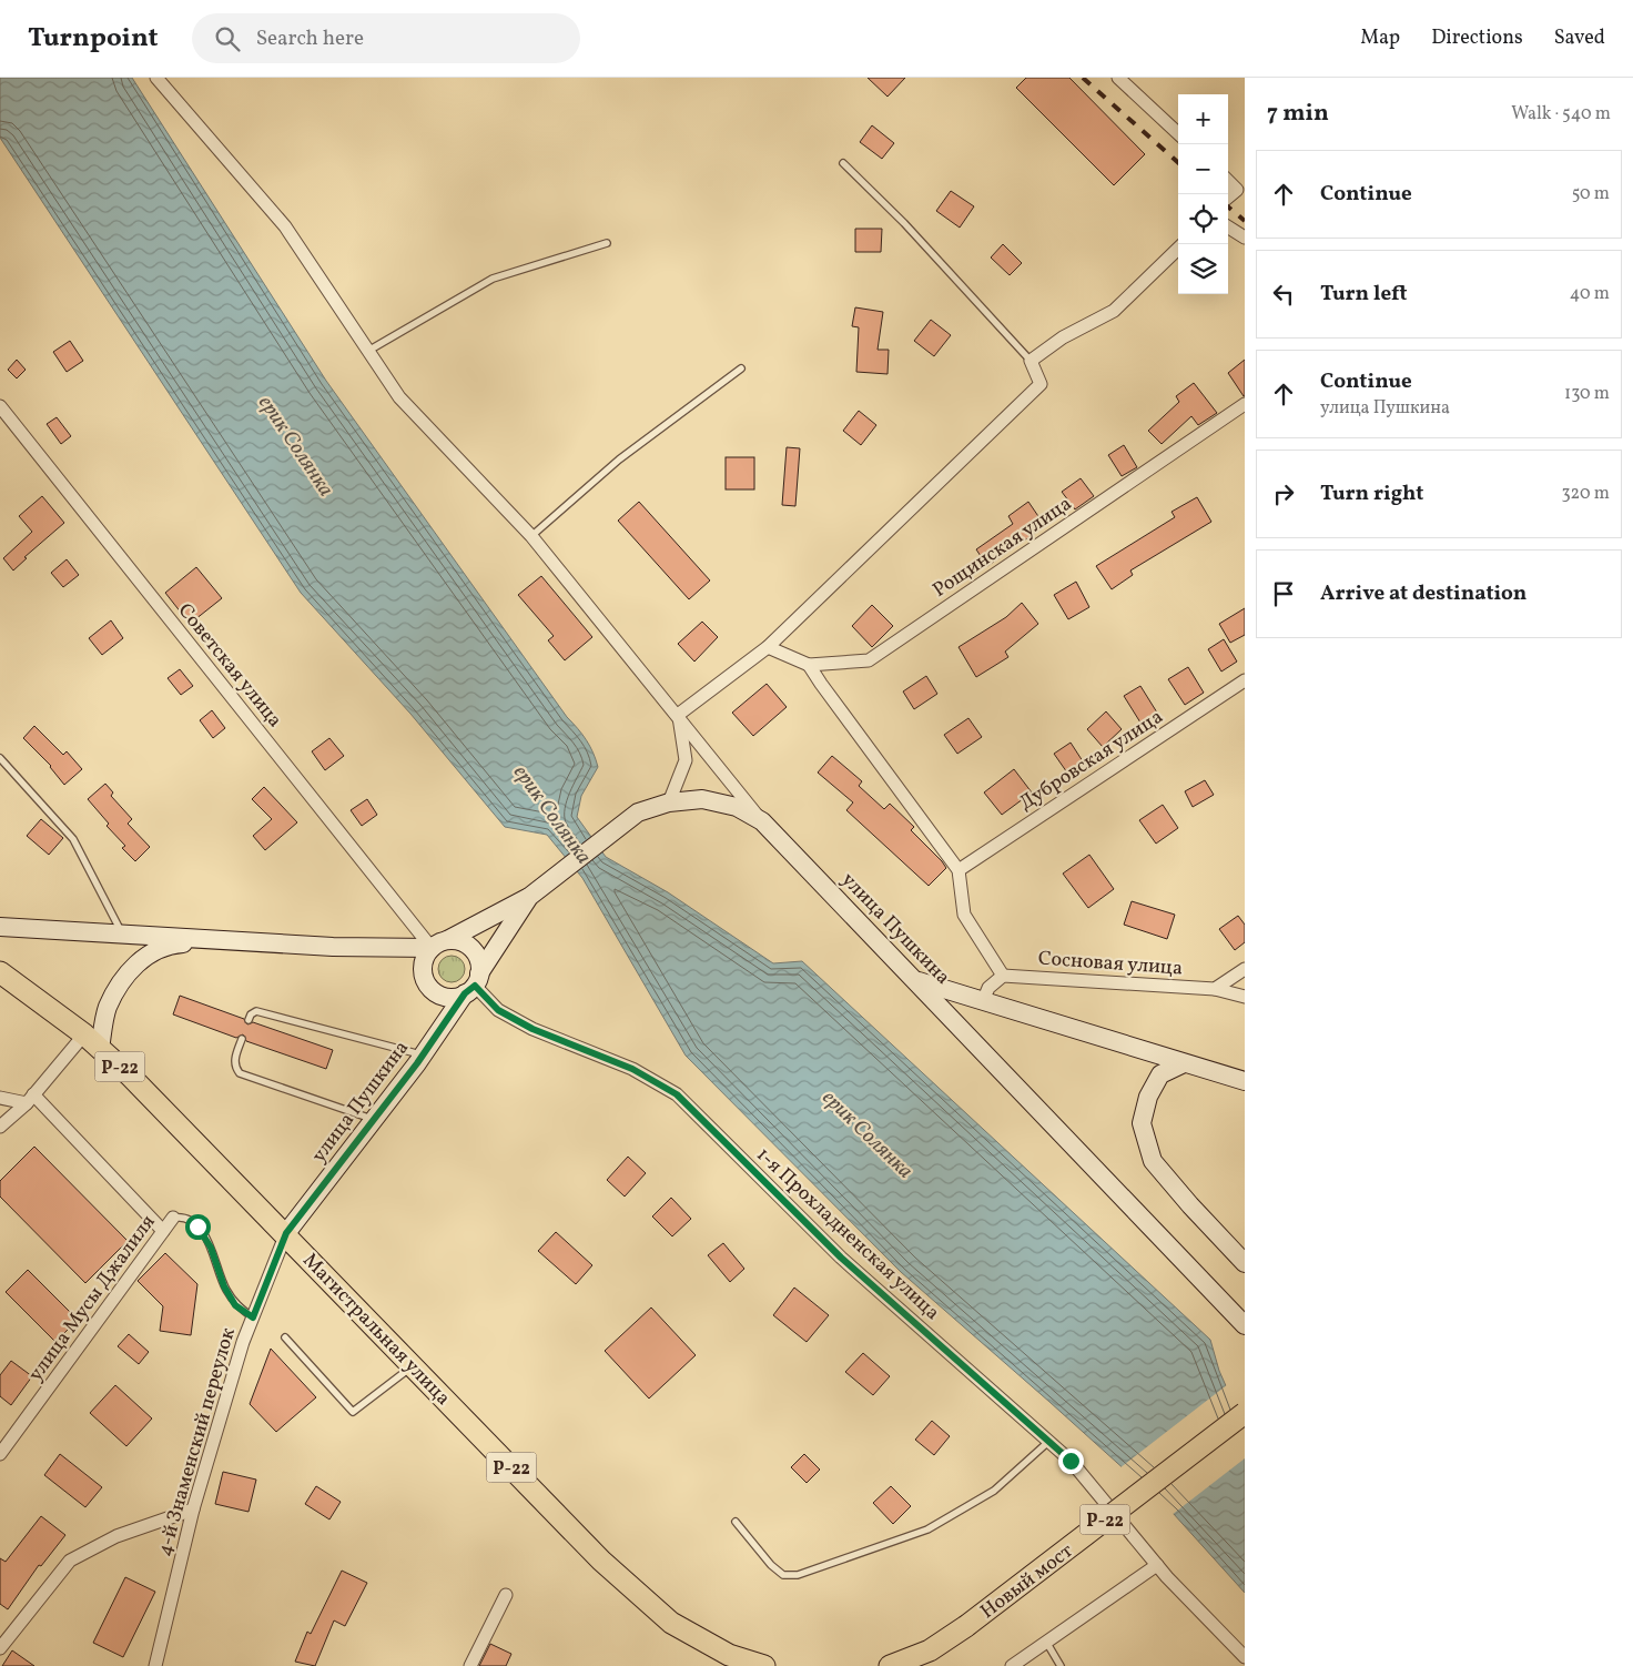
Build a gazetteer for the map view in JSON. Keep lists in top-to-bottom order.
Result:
{
  "streets": {
    "highway": ["Р-22", "Магистральная улица", "Новый мост"],
    "main road": ["улица Пушкина"],
    "street": [
      "Рощинская улица",
      "Советская улица",
      "Дубровская улица",
      "Сосновая улица",
      "1-я Прохладненская улица",
      "улица Мусы Джалиля",
      "4-й Знаменский переулок"
    ]
  },
  "crossings": [
    ["Советская улица", "улица Пушкина"],
    ["Советская улица", "1-я Прохладненская улица"],
    ["улица Пушкина", "1-я Прохладненская улица"],
    ["улица Пушкина", "Магистральная улица"],
    ["улица Пушкина", "4-й Знаменский переулок"],
    ["Магистральная улица", "4-й Знаменский переулок"]
  ],
  "water": ["ерик Солянка"],
  "page": {
    "header": "Turnpoint",
    "search": "Search here",
    "nav": ["Map", "Directions", "Saved"],
    "heading": ["7 min", "Walk · 540 m"],
    "map_buttons": ["+", "−"],
    "list": [
      ["Continue", "50 m"],
      ["Turn left", "40 m"],
      ["Continue", "улица Пушкина", "130 m"],
      ["Turn right", "320 m"],
      "Arrive at destination"
    ]
  }
}
